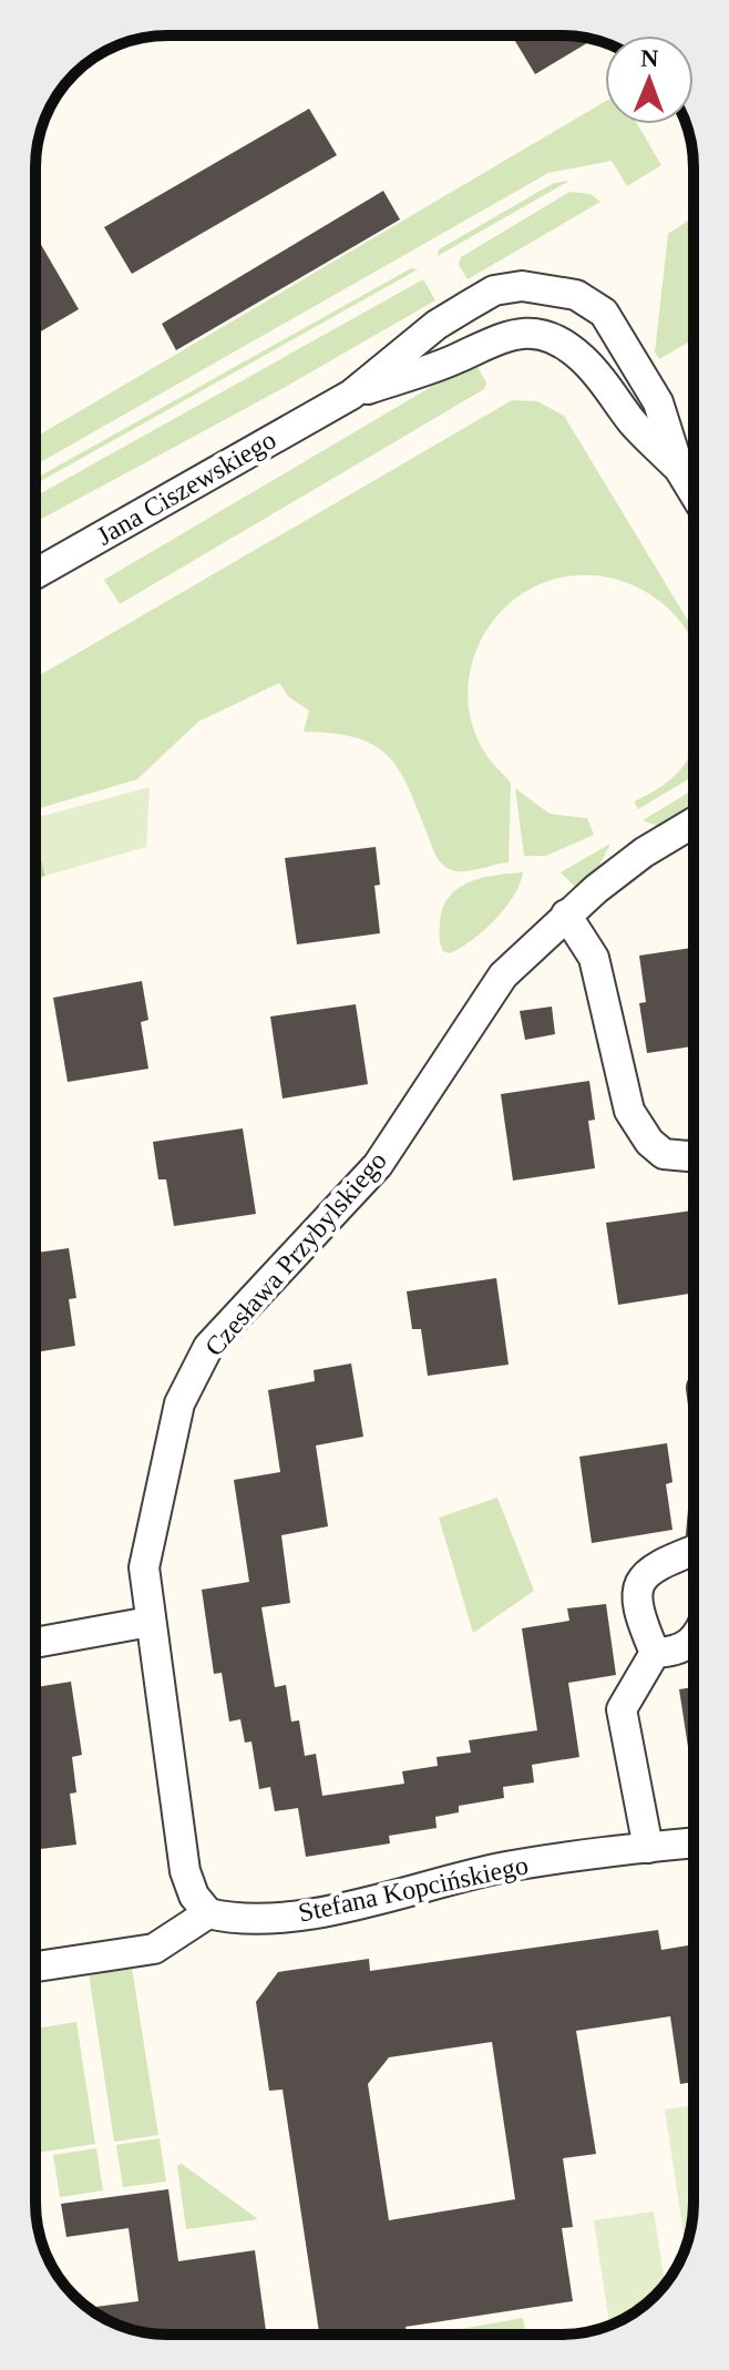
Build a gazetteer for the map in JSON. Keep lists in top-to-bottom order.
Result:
{
  "streets": {
    "street": ["Jana Ciszewskiego", "Czesława Przybylskiego", "Stefana Kopcińskiego"]
  },
  "crossings": [
    ["Czesława Przybylskiego", "Stefana Kopcińskiego"]
  ],
  "north": "top"
}
